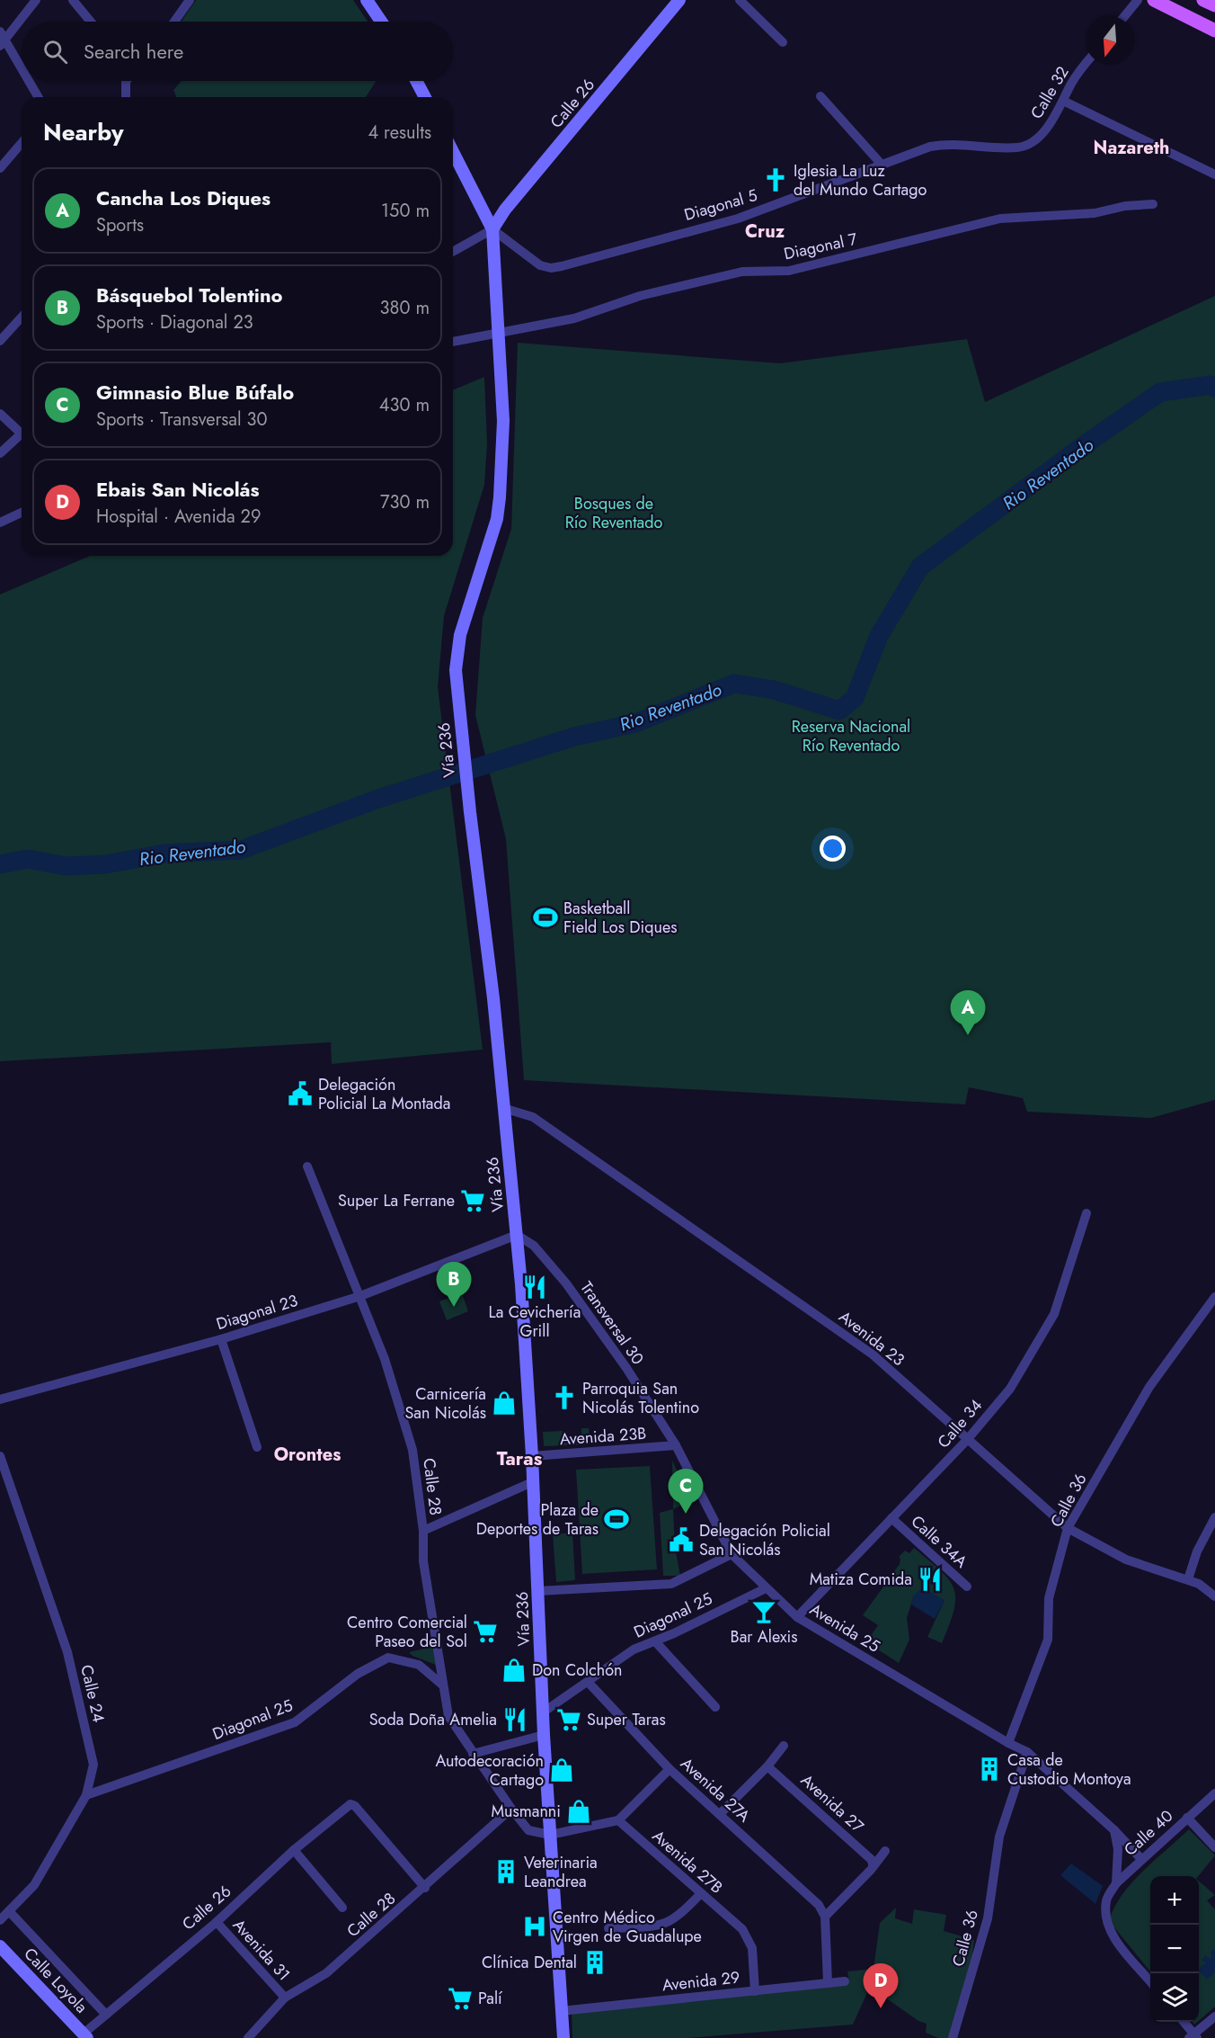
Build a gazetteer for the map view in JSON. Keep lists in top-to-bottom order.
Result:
{
  "streets": {
    "main road": ["Calle 26", "Vía 236", "Calle Loyola"],
    "street": [
      "Calle 32",
      "Diagonal 5",
      "Diagonal 7",
      "Diagonal 23",
      "Transversal 30",
      "Avenida 23",
      "Calle 34",
      "Avenida 23B",
      "Calle 28",
      "Calle 36",
      "Calle 34A",
      "Diagonal 25",
      "Avenida 25",
      "Calle 24",
      "Avenida 27A",
      "Avenida 27",
      "Calle 40",
      "Avenida 27B",
      "Avenida 31",
      "Avenida 29"
    ]
  },
  "crossings": [
    ["Calle 32", "Diagonal 5"],
    ["Calle 26", "Diagonal 5"],
    ["Calle 26", "Vía 236"],
    ["Calle 26", "Calle 28"],
    ["Calle 26", "Avenida 31"],
    ["Calle 26", "Calle Loyola"],
    ["Diagonal 5", "Vía 236"],
    ["Diagonal 7", "Vía 236"],
    ["Vía 236", "Diagonal 23"],
    ["Vía 236", "Transversal 30"],
    ["Vía 236", "Avenida 23"],
    ["Vía 236", "Avenida 23B"],
    ["Vía 236", "Calle 28"],
    ["Vía 236", "Diagonal 25"],
    ["Vía 236", "Avenida 29"],
    ["Diagonal 23", "Transversal 30"],
    ["Diagonal 23", "Calle 28"],
    ["Transversal 30", "Avenida 23B"],
    ["Transversal 30", "Avenida 25"],
    ["Avenida 23", "Calle 34"],
    ["Avenida 23", "Calle 36"],
    ["Calle 34", "Calle 34A"],
    ["Calle 34", "Avenida 25"],
    ["Calle 28", "Diagonal 25"],
    ["Calle 28", "Avenida 31"],
    ["Calle 36", "Avenida 25"],
    ["Diagonal 25", "Avenida 25"],
    ["Diagonal 25", "Calle 24"],
    ["Diagonal 25", "Avenida 27A"],
    ["Avenida 25", "Calle 40"],
    ["Avenida 27B", "Avenida 29"]
  ],
  "districts": [
    "Nazareth",
    "Cruz",
    "Orontes",
    "Taras"
  ],
  "water": ["Rio Reventado"],
  "parks": ["Bosques de Río Reventado", "Reserva Nacional Río Reventado"],
  "places": {
    "church": ["Iglesia La Luz del Mundo Cartago", "Parroquia San Nicolás Tolentino"],
    "sports": ["Basketball Field Los Diques", "Plaza de Deportes de Taras"],
    "public building": ["Delegación Policial La Montada", "Delegación Policial San Nicolás"],
    "supermarket": [
      "Super La Ferrane",
      "Centro Comercial Paseo del Sol",
      "Super Taras",
      "Palí"
    ],
    "restaurant": ["La Cevichería Grill", "Matiza Comida", "Soda Doña Amelia"],
    "shop": [
      "Carnicería San Nicolás",
      "Don Colchón",
      "Autodecoración Cartago",
      "Musmanni"
    ],
    "bar": ["Bar Alexis"],
    "building": ["Casa de Custodio Montoya", "Veterinaria Leandrea", "Clínica Dental"],
    "hospital": ["Centro Médico Virgen de Guadalupe"]
  },
  "north": "bottom",
  "page": {
    "search": "Search here",
    "heading": ["Nearby", "4 results"],
    "list": [
      {
        "mark": "A",
        "name": "Cancha Los Diques",
        "note": "Sports",
        "value": "150 m"
      },
      {
        "mark": "B",
        "name": "Básquebol Tolentino",
        "note": "Sports · Diagonal 23",
        "value": "380 m"
      },
      {
        "mark": "C",
        "name": "Gimnasio Blue Búfalo",
        "note": "Sports · Transversal 30",
        "value": "430 m"
      },
      {
        "mark": "D",
        "name": "Ebais San Nicolás",
        "note": "Hospital · Avenida 29",
        "value": "730 m"
      }
    ],
    "pins": [
      "A",
      "B",
      "C",
      "D"
    ],
    "map_buttons": ["+", "−"]
  }
}
